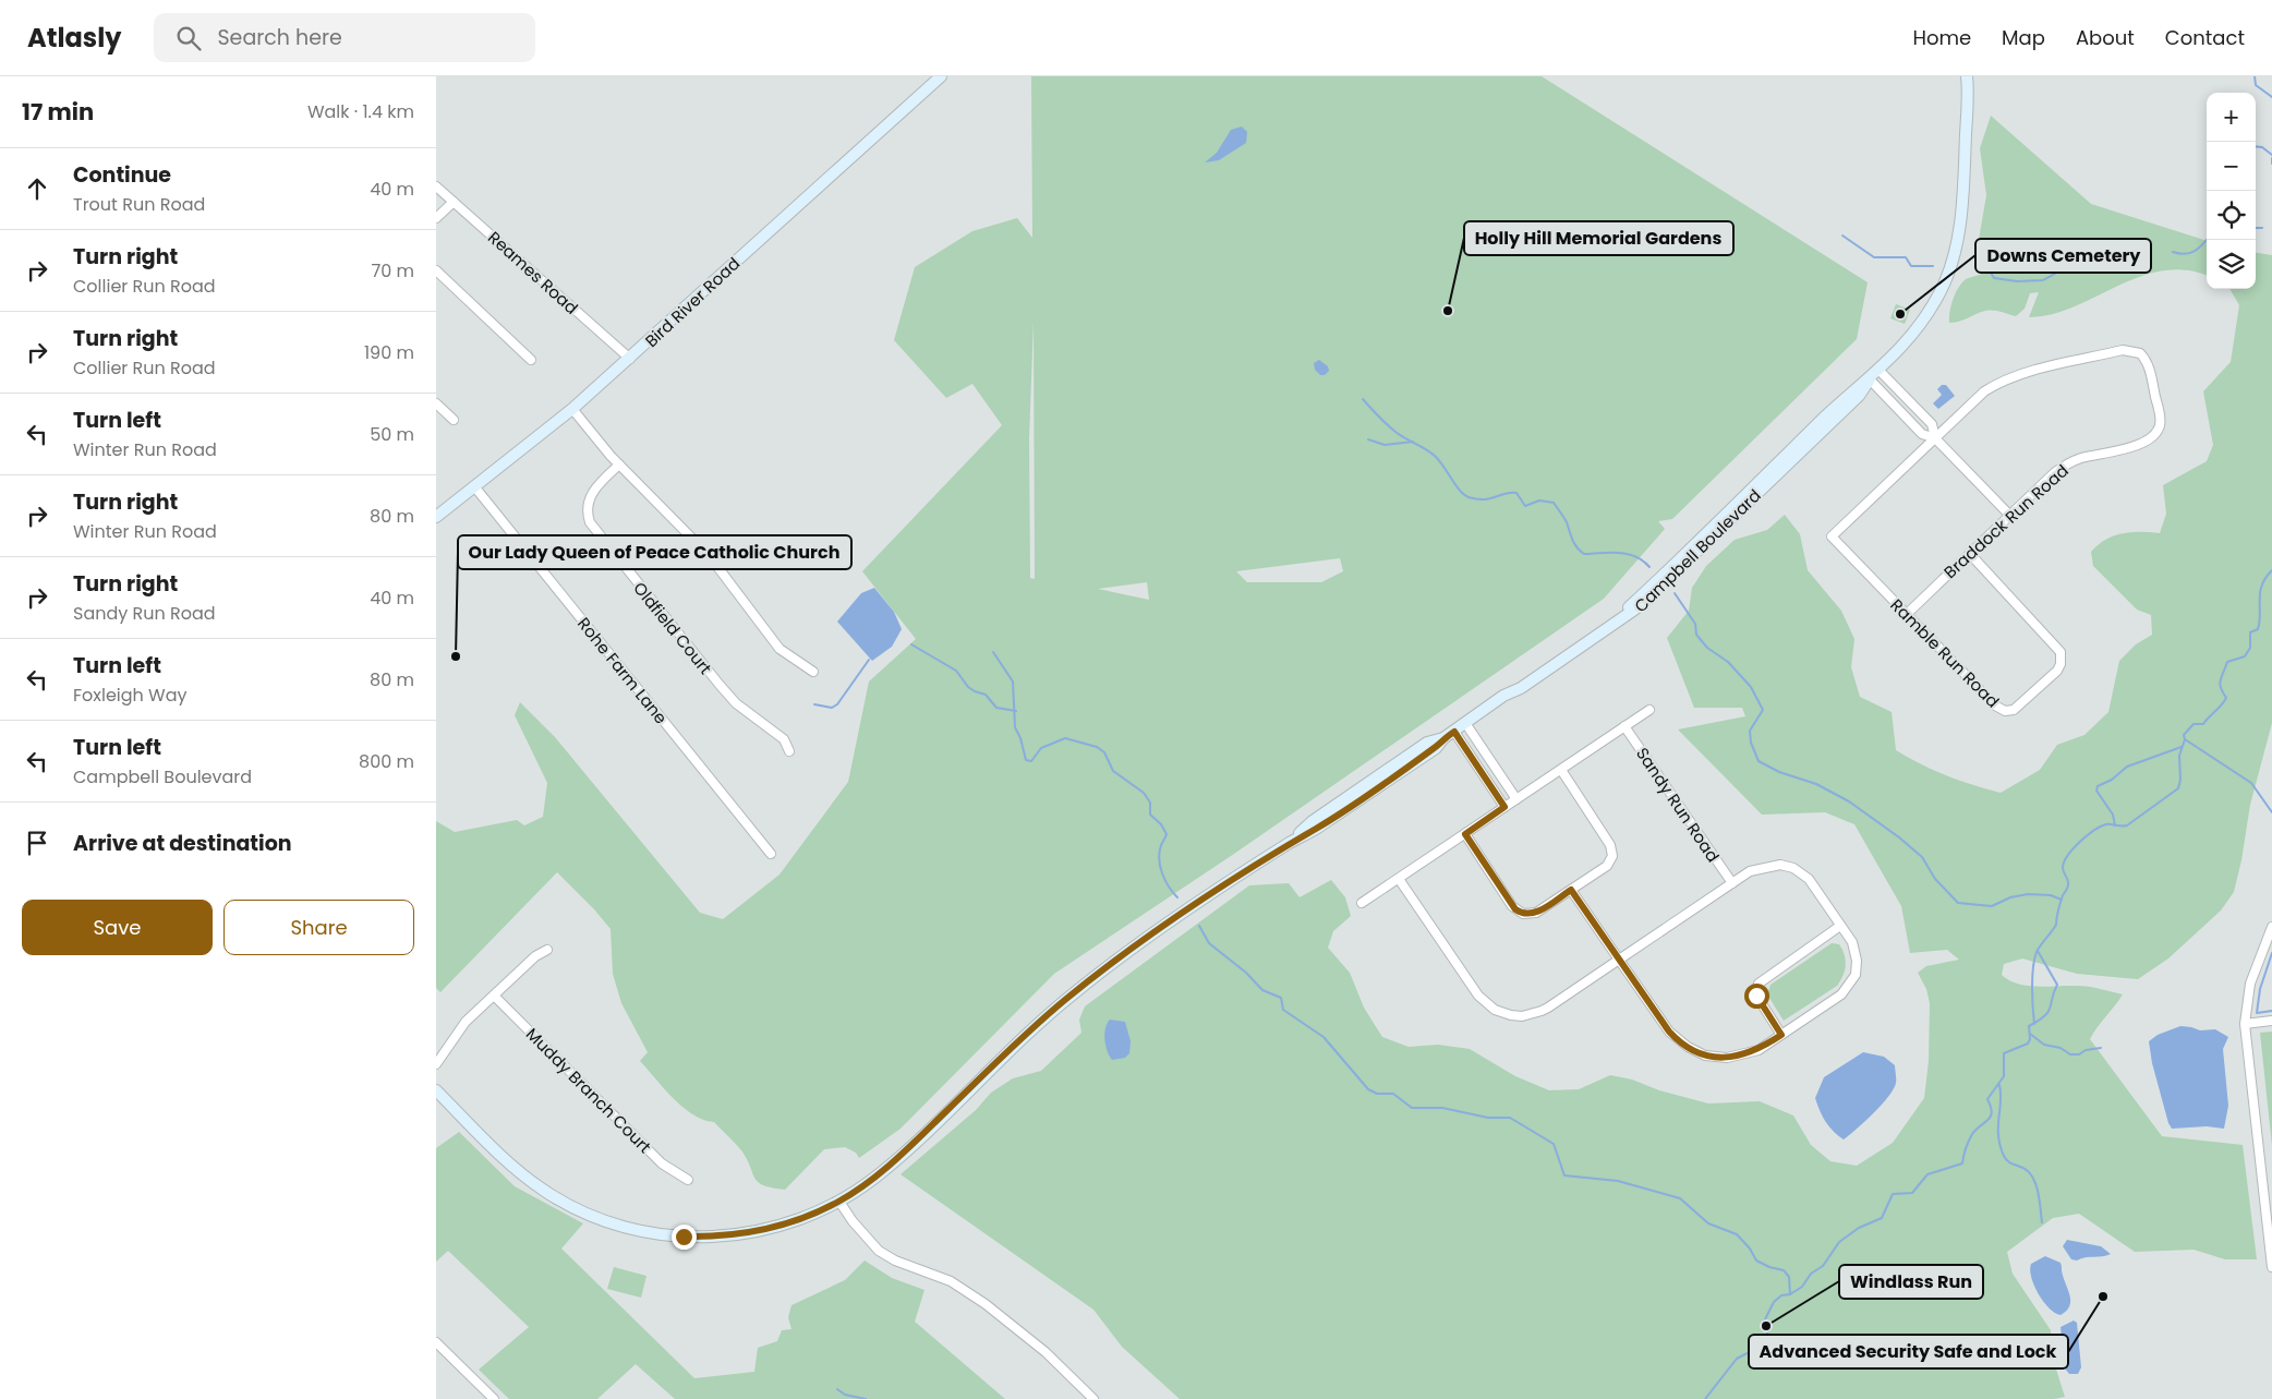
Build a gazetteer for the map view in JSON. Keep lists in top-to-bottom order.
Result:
{
  "streets": {
    "street": [
      "Reames Road",
      "Bird River Road",
      "Braddock Run Road",
      "Campbell Boulevard",
      "Oldfield Court",
      "Ramble Run Road",
      "Rohe Farm Lane",
      "Sandy Run Road",
      "Muddy Branch Court"
    ]
  },
  "crossings": [
    ["Reames Road", "Bird River Road"],
    ["Bird River Road", "Rohe Farm Lane"],
    ["Braddock Run Road", "Ramble Run Road"]
  ],
  "places": [
    "Holly Hill Memorial Gardens",
    "Downs Cemetery",
    "Our Lady Queen of Peace Catholic Church",
    "Advanced Security Safe and Lock",
    "Windlass Run"
  ],
  "page": {
    "header": "Atlasly",
    "search": "Search here",
    "nav": [
      "Home",
      "Map",
      "About",
      "Contact"
    ],
    "heading": ["17 min", "Walk · 1.4 km"],
    "map_buttons": ["+", "−"],
    "list": [
      ["Continue", "Trout Run Road", "40 m"],
      ["Turn right", "Collier Run Road", "70 m"],
      ["Turn right", "Collier Run Road", "190 m"],
      ["Turn left", "Winter Run Road", "50 m"],
      ["Turn right", "Winter Run Road", "80 m"],
      ["Turn right", "Sandy Run Road", "40 m"],
      ["Turn left", "Foxleigh Way", "80 m"],
      ["Turn left", "Campbell Boulevard", "800 m"],
      "Arrive at destination"
    ],
    "buttons": ["Save", "Share"]
  }
}
